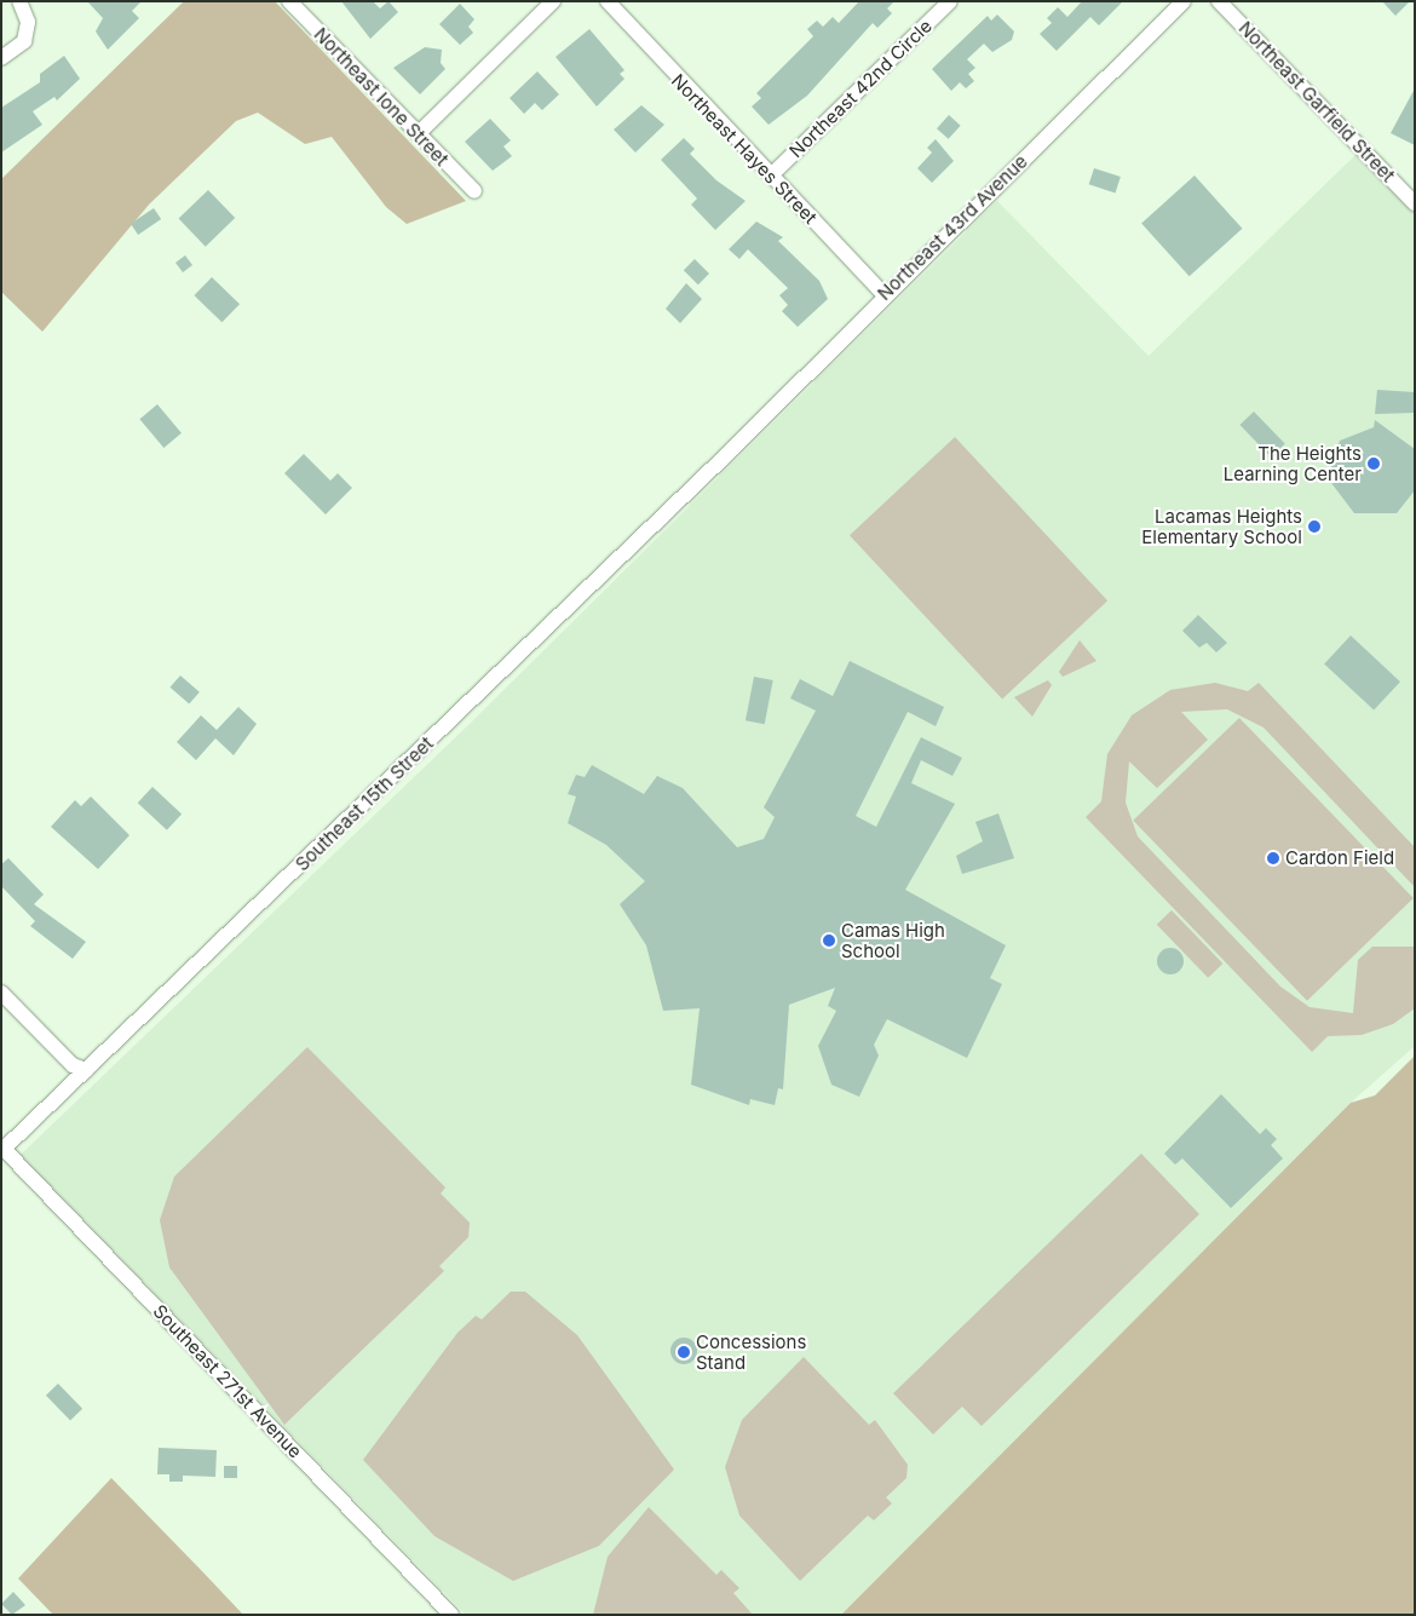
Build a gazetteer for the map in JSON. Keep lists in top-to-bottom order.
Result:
{
  "streets": {
    "street": [
      "Northeast 42nd Circle",
      "Northeast Ione Street",
      "Northeast Garfield Street",
      "Northeast Hayes Street",
      "Northeast 43rd Avenue",
      "Southeast 15th Street",
      "Southeast 271st Avenue"
    ]
  },
  "crossings": [
    ["Northeast 42nd Circle", "Northeast Hayes Street"],
    ["Northeast Hayes Street", "Northeast 43rd Avenue"],
    ["Northeast 43rd Avenue", "Southeast 15th Street"],
    ["Southeast 15th Street", "Southeast 271st Avenue"]
  ],
  "places": [
    "The Heights Learning Center",
    "Lacamas Heights Elementary School",
    "Cardon Field",
    "Camas High School",
    "Concessions Stand"
  ]
}
